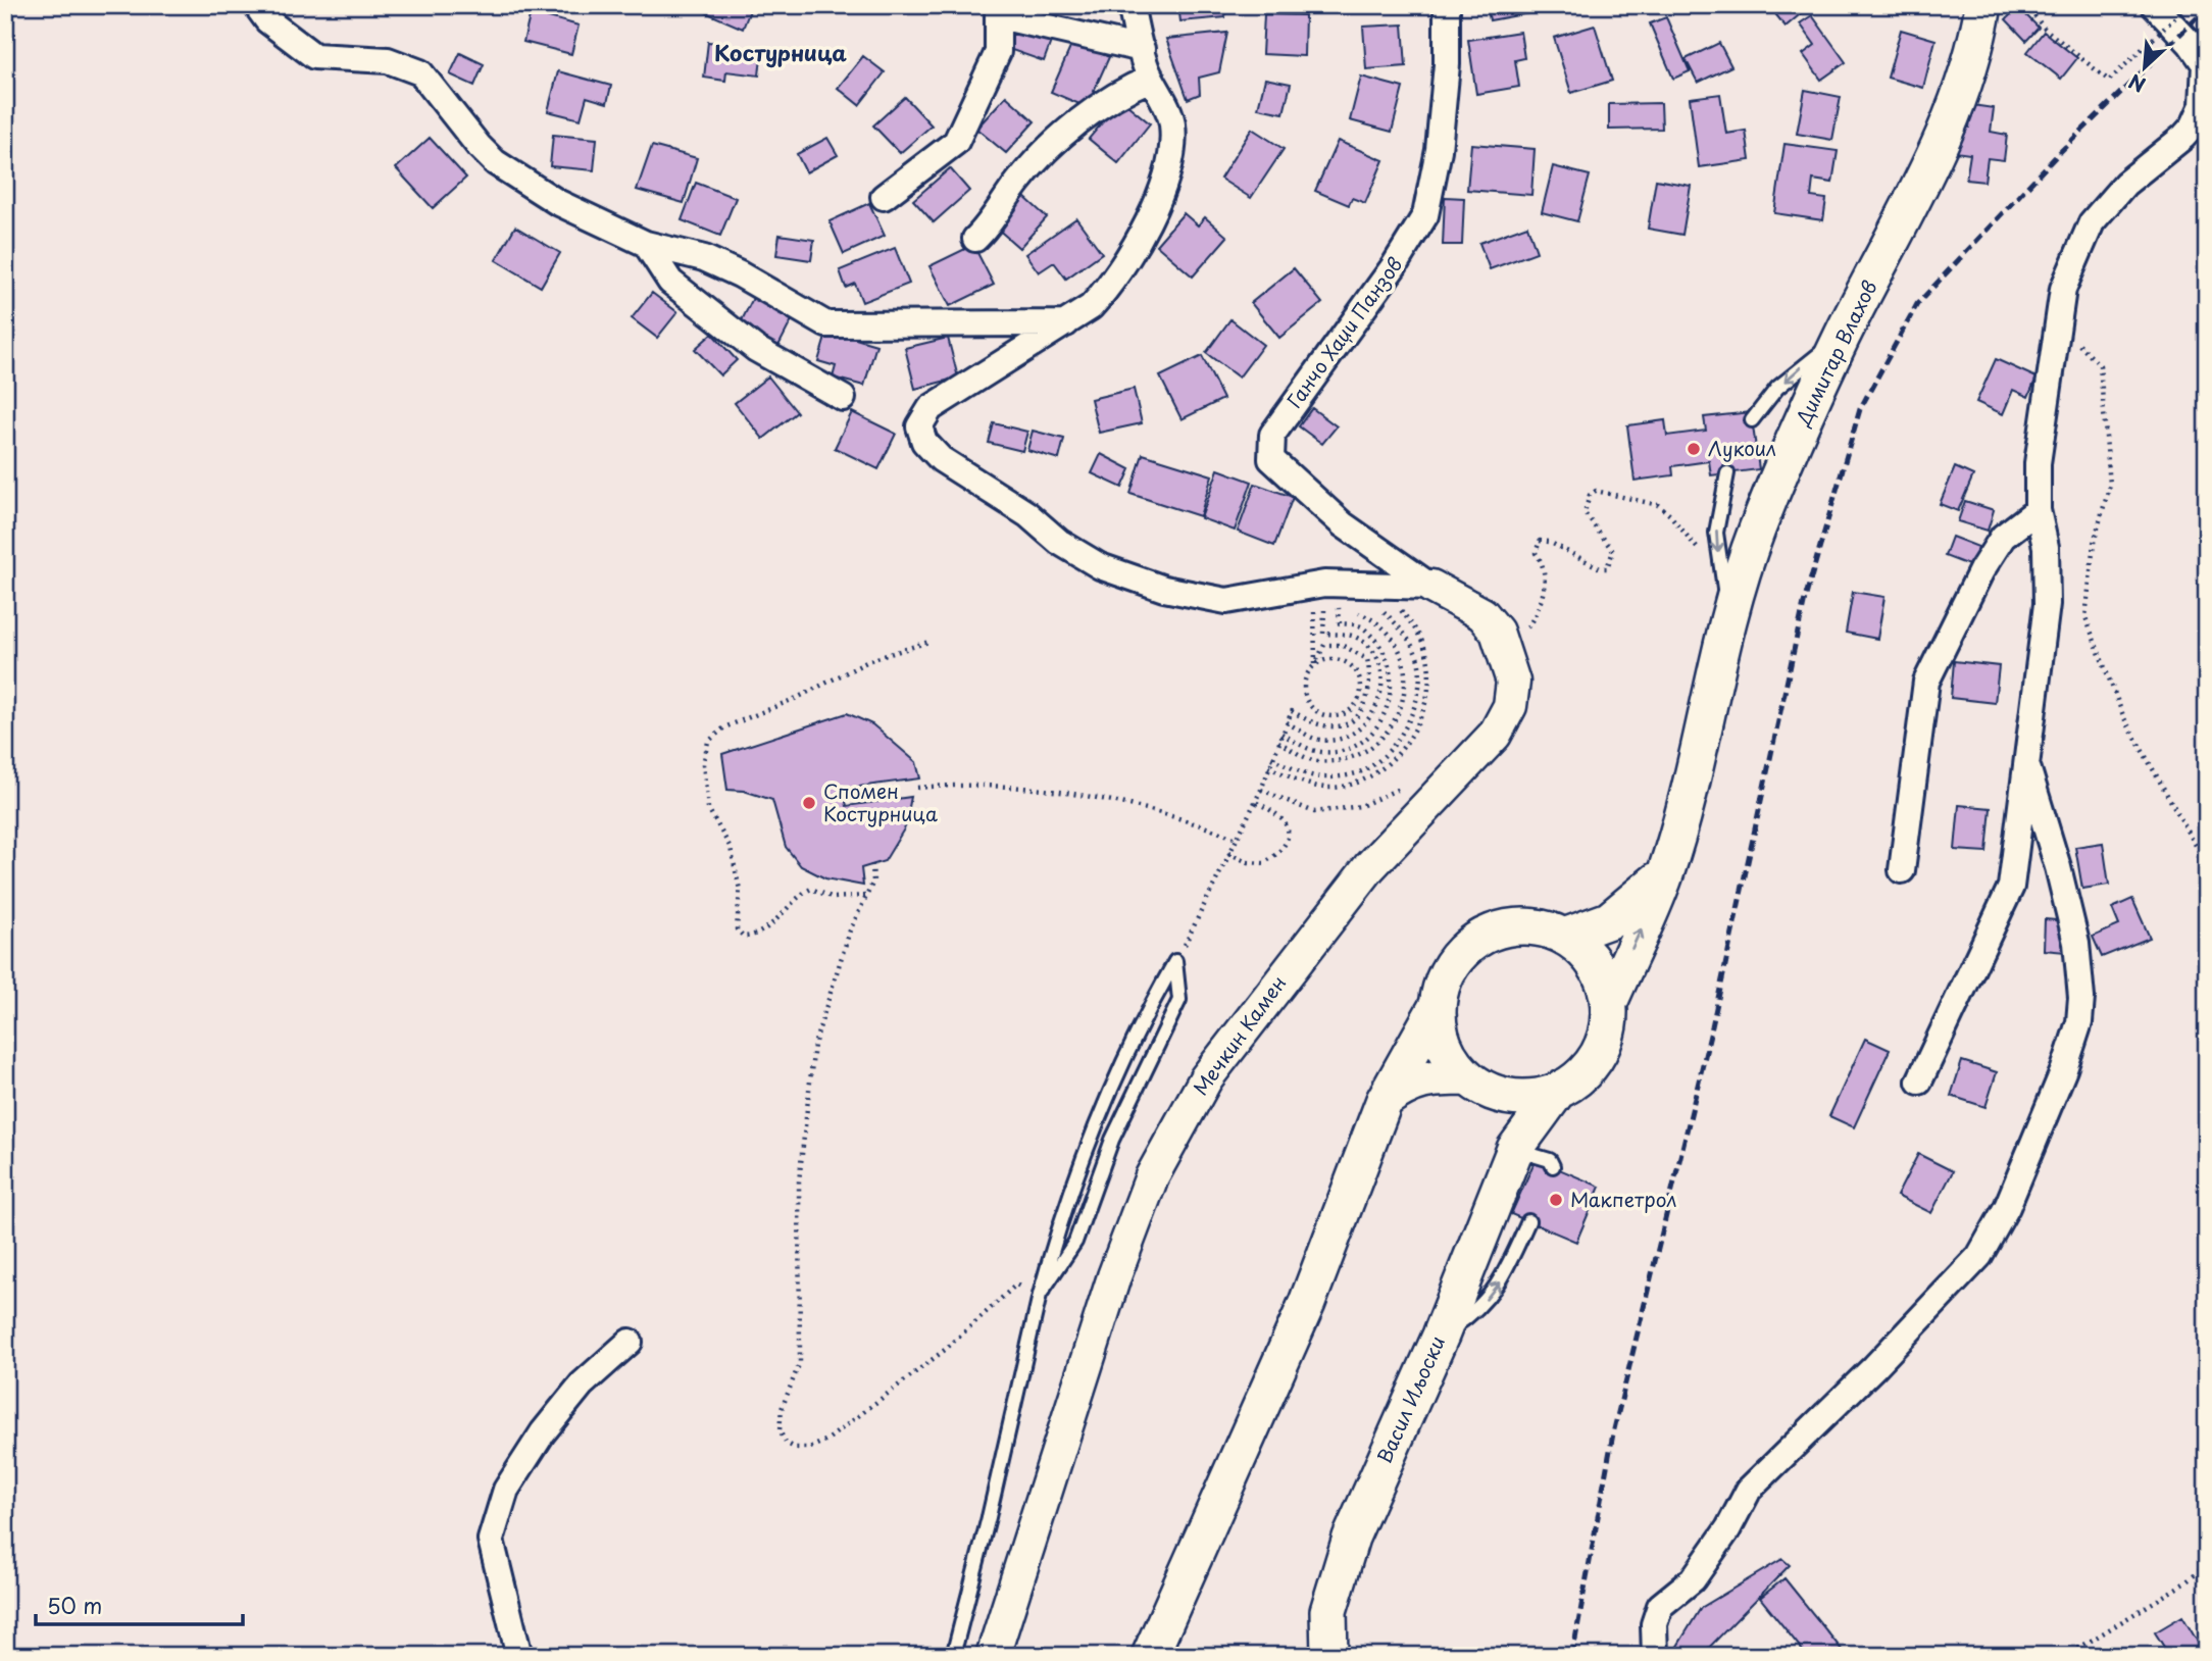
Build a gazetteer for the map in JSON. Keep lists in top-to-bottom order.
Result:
{
  "streets": {
    "main road": ["Димитар Влахов", "Васил Иљоски"],
    "street": ["Ганчо Хаџи Панзов", "Мечкин Камен"]
  },
  "crossings": [
    ["Ганчо Хаџи Панзов", "Мечкин Камен"],
    ["Димитар Влахов", "Васил Иљоски"]
  ],
  "districts": ["Костурница"],
  "places": ["Лукоил", "Спомен Костурница", "Макпетрол"],
  "scale_bar": "50 m",
  "north": "bottom left"
}
